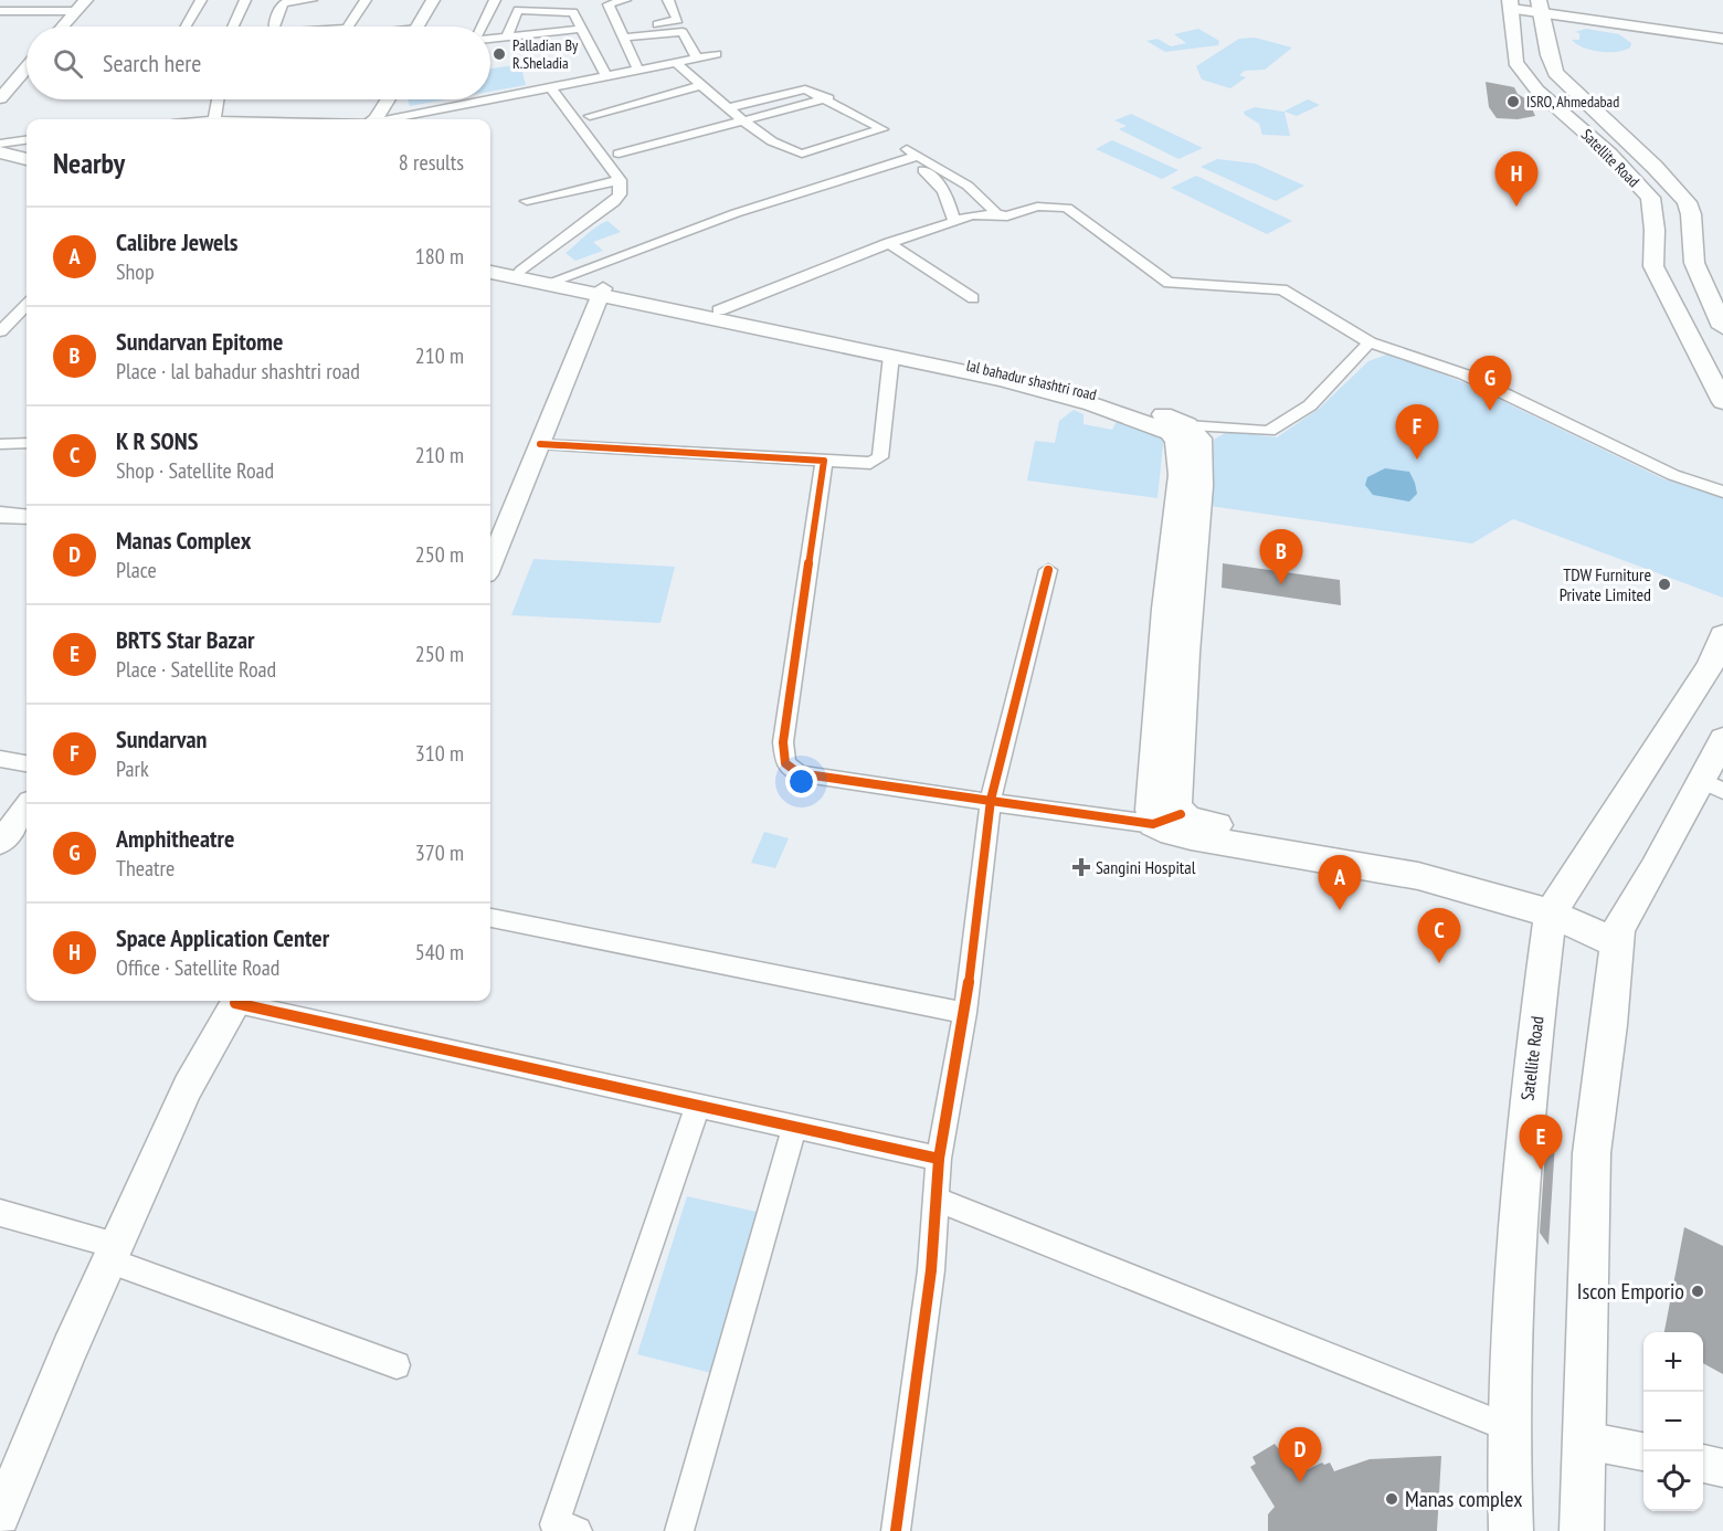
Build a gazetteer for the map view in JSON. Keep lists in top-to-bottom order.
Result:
{
  "streets": {
    "main road": ["Satellite Road", "lal bahadur shashtri road"]
  },
  "places": {
    "other": [
      "Palladian By R.Sheladia",
      "ISRO, Ahmedabad",
      "TDW Furniture Private Limited",
      "Iscon Emporio",
      "Manas complex"
    ],
    "health": ["Sangini Hospital"]
  },
  "page": {
    "search": "Search here",
    "heading": ["Nearby", "8 results"],
    "pins": [
      "H",
      "G",
      "F",
      "B",
      "A",
      "C",
      "E",
      "D"
    ],
    "list": [
      {
        "mark": "A",
        "name": "Calibre Jewels",
        "note": "Shop",
        "value": "180 m"
      },
      {
        "mark": "B",
        "name": "Sundarvan Epitome",
        "note": "Place · lal bahadur shashtri road",
        "value": "210 m"
      },
      {
        "mark": "C",
        "name": "K R SONS",
        "note": "Shop · Satellite Road",
        "value": "210 m"
      },
      {
        "mark": "D",
        "name": "Manas Complex",
        "note": "Place",
        "value": "250 m"
      },
      {
        "mark": "E",
        "name": "BRTS Star Bazar",
        "note": "Place · Satellite Road",
        "value": "250 m"
      },
      {
        "mark": "F",
        "name": "Sundarvan",
        "note": "Park",
        "value": "310 m"
      },
      {
        "mark": "G",
        "name": "Amphitheatre",
        "note": "Theatre",
        "value": "370 m"
      },
      {
        "mark": "H",
        "name": "Space Application Center",
        "note": "Office · Satellite Road",
        "value": "540 m"
      }
    ],
    "map_buttons": ["+", "−"]
  }
}
